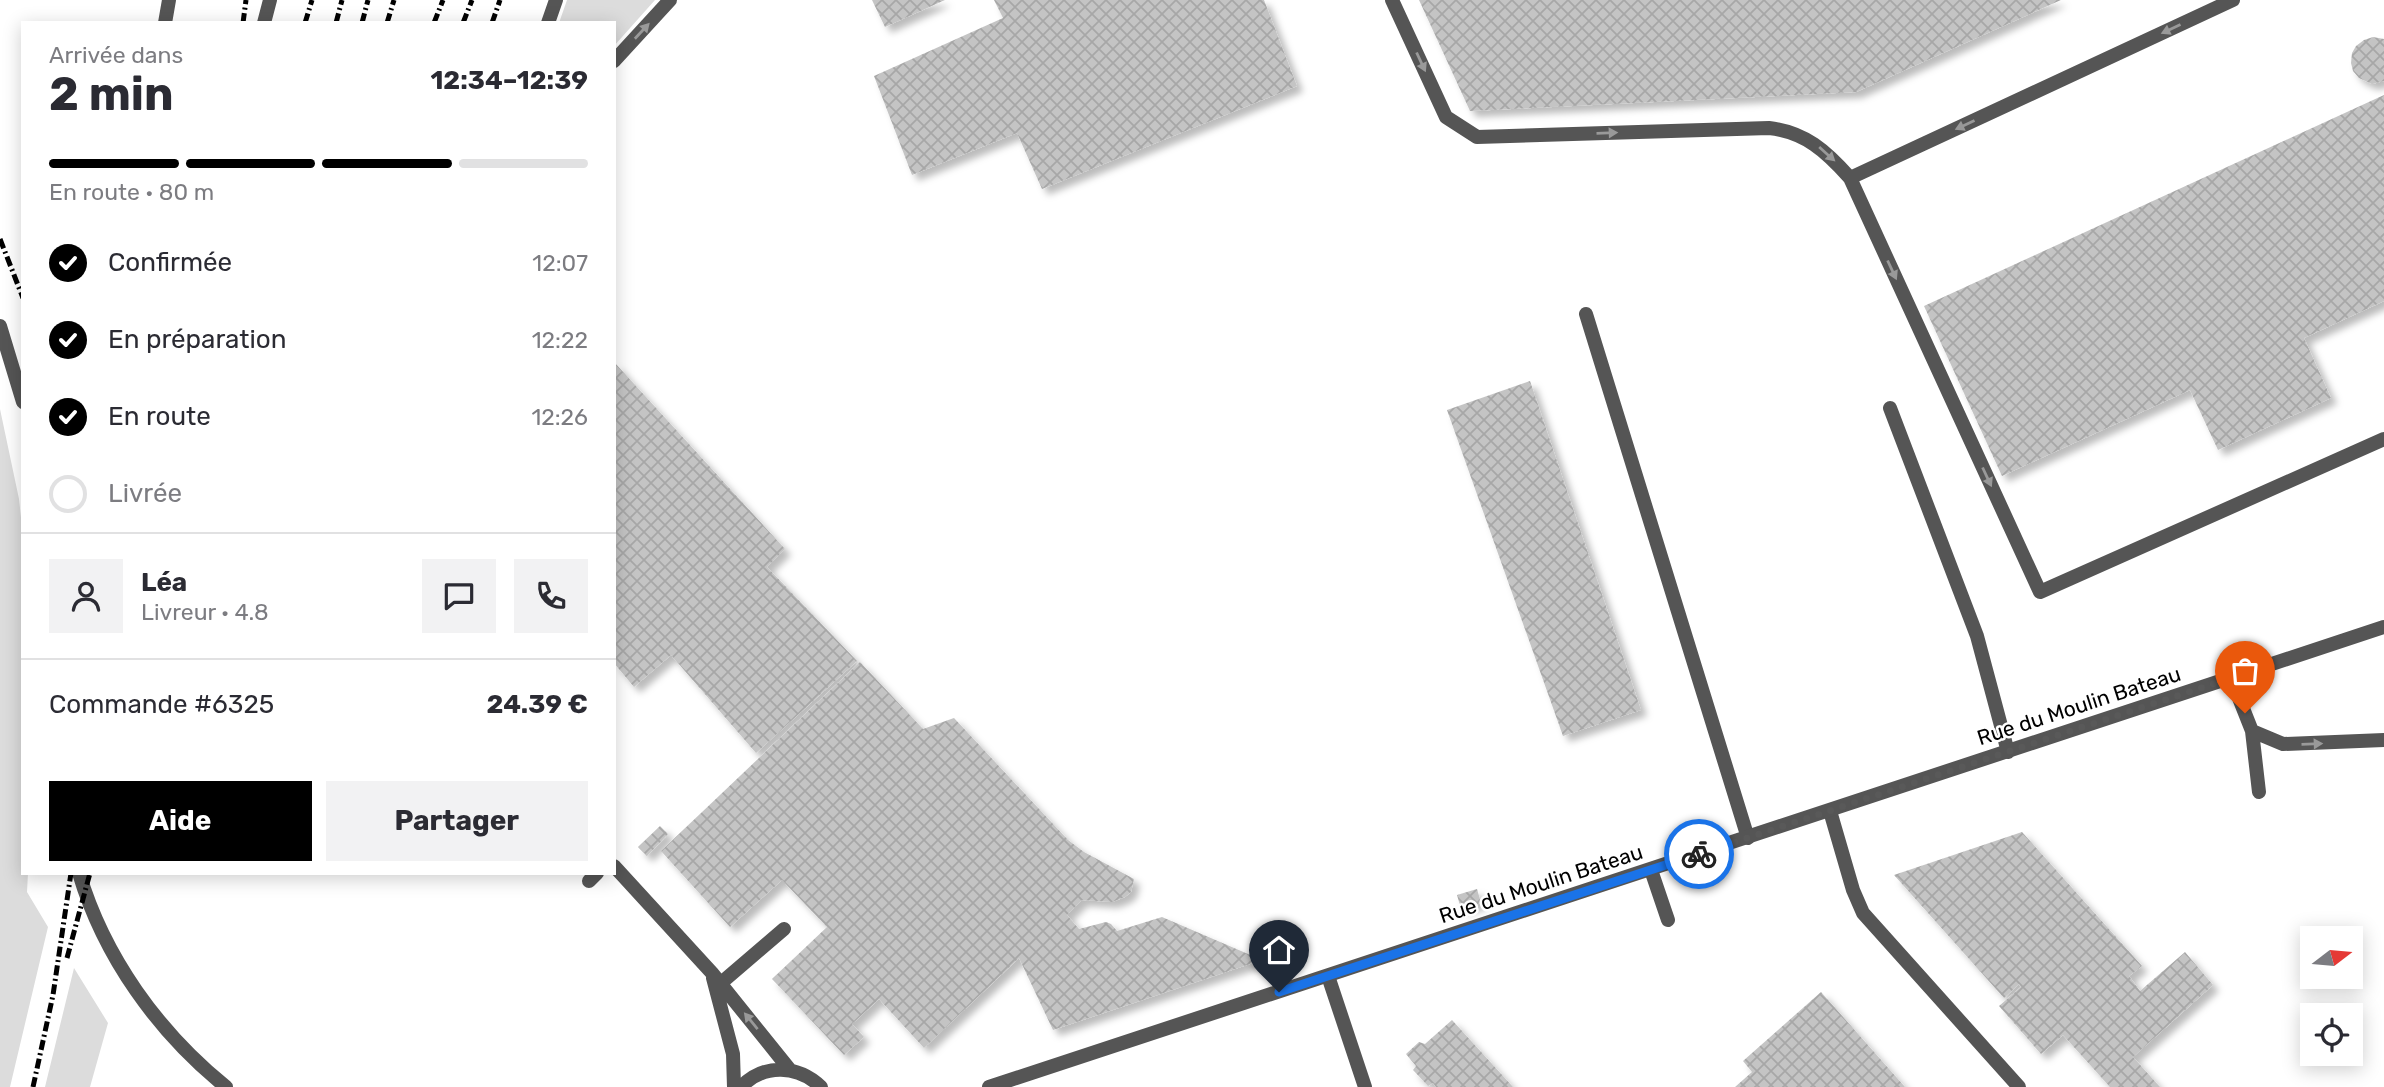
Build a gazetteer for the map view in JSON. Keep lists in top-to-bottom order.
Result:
{
  "streets": {
    "street": ["Rue du Moulin Bateau"]
  },
  "north": "right",
  "page": {
    "heading": ["2 min", "Arrivée dans", "12:34–12:39"],
    "panel": [
      "Léa",
      "Livreur · 4.8",
      "Commande #6325",
      "24.39 €"
    ],
    "bar": "En route · 80 m",
    "list": [
      ["Confirmée", "12:07"],
      ["En préparation", "12:22"],
      ["En route", "12:26"],
      "Livrée"
    ],
    "buttons": ["Aide", "Partager"]
  }
}
